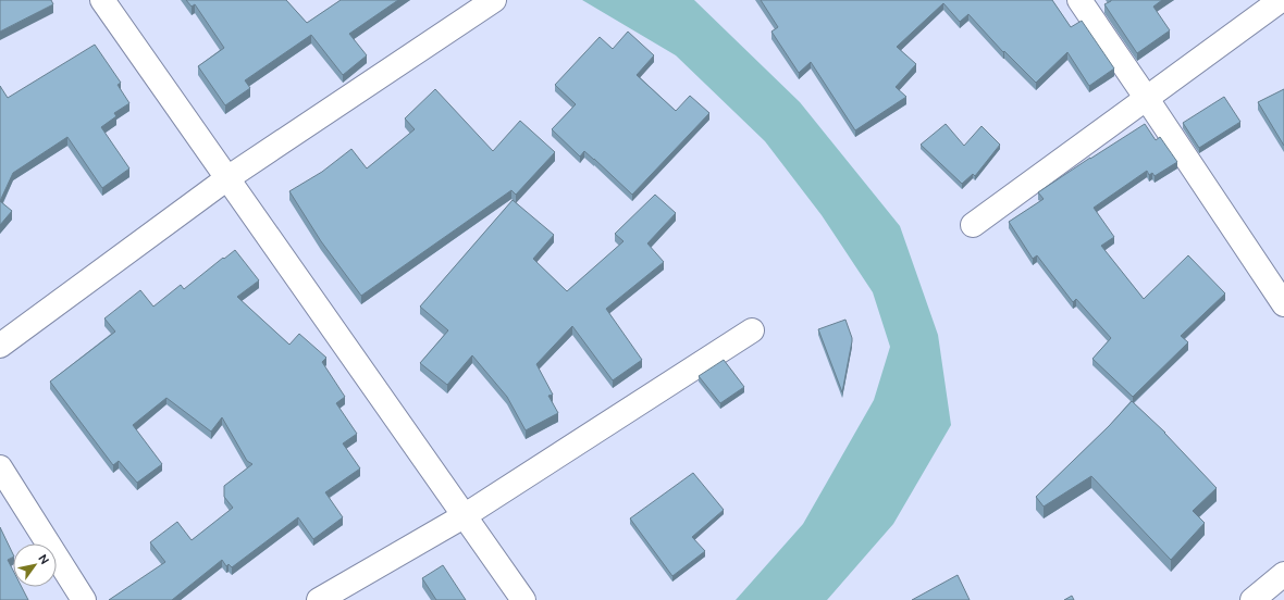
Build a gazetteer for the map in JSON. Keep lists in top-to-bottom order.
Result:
{
  "north": "top right"
}
